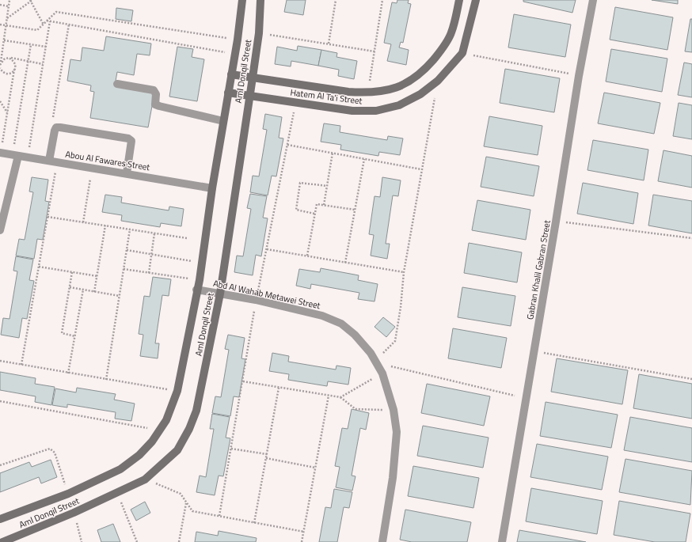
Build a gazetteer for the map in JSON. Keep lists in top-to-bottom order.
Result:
{
  "streets": {
    "street": [
      "Aml Donqil Street",
      "Hatem Al Ta'i Street",
      "Abou Al Fawares Street",
      "Gabran Khalil Gabran Street",
      "Abd Al Wahab Metawei Street"
    ]
  },
  "crossings": [
    ["Aml Donqil Street", "Hatem Al Ta'i Street"],
    ["Aml Donqil Street", "Abou Al Fawares Street"],
    ["Aml Donqil Street", "Abd Al Wahab Metawei Street"]
  ]
}
